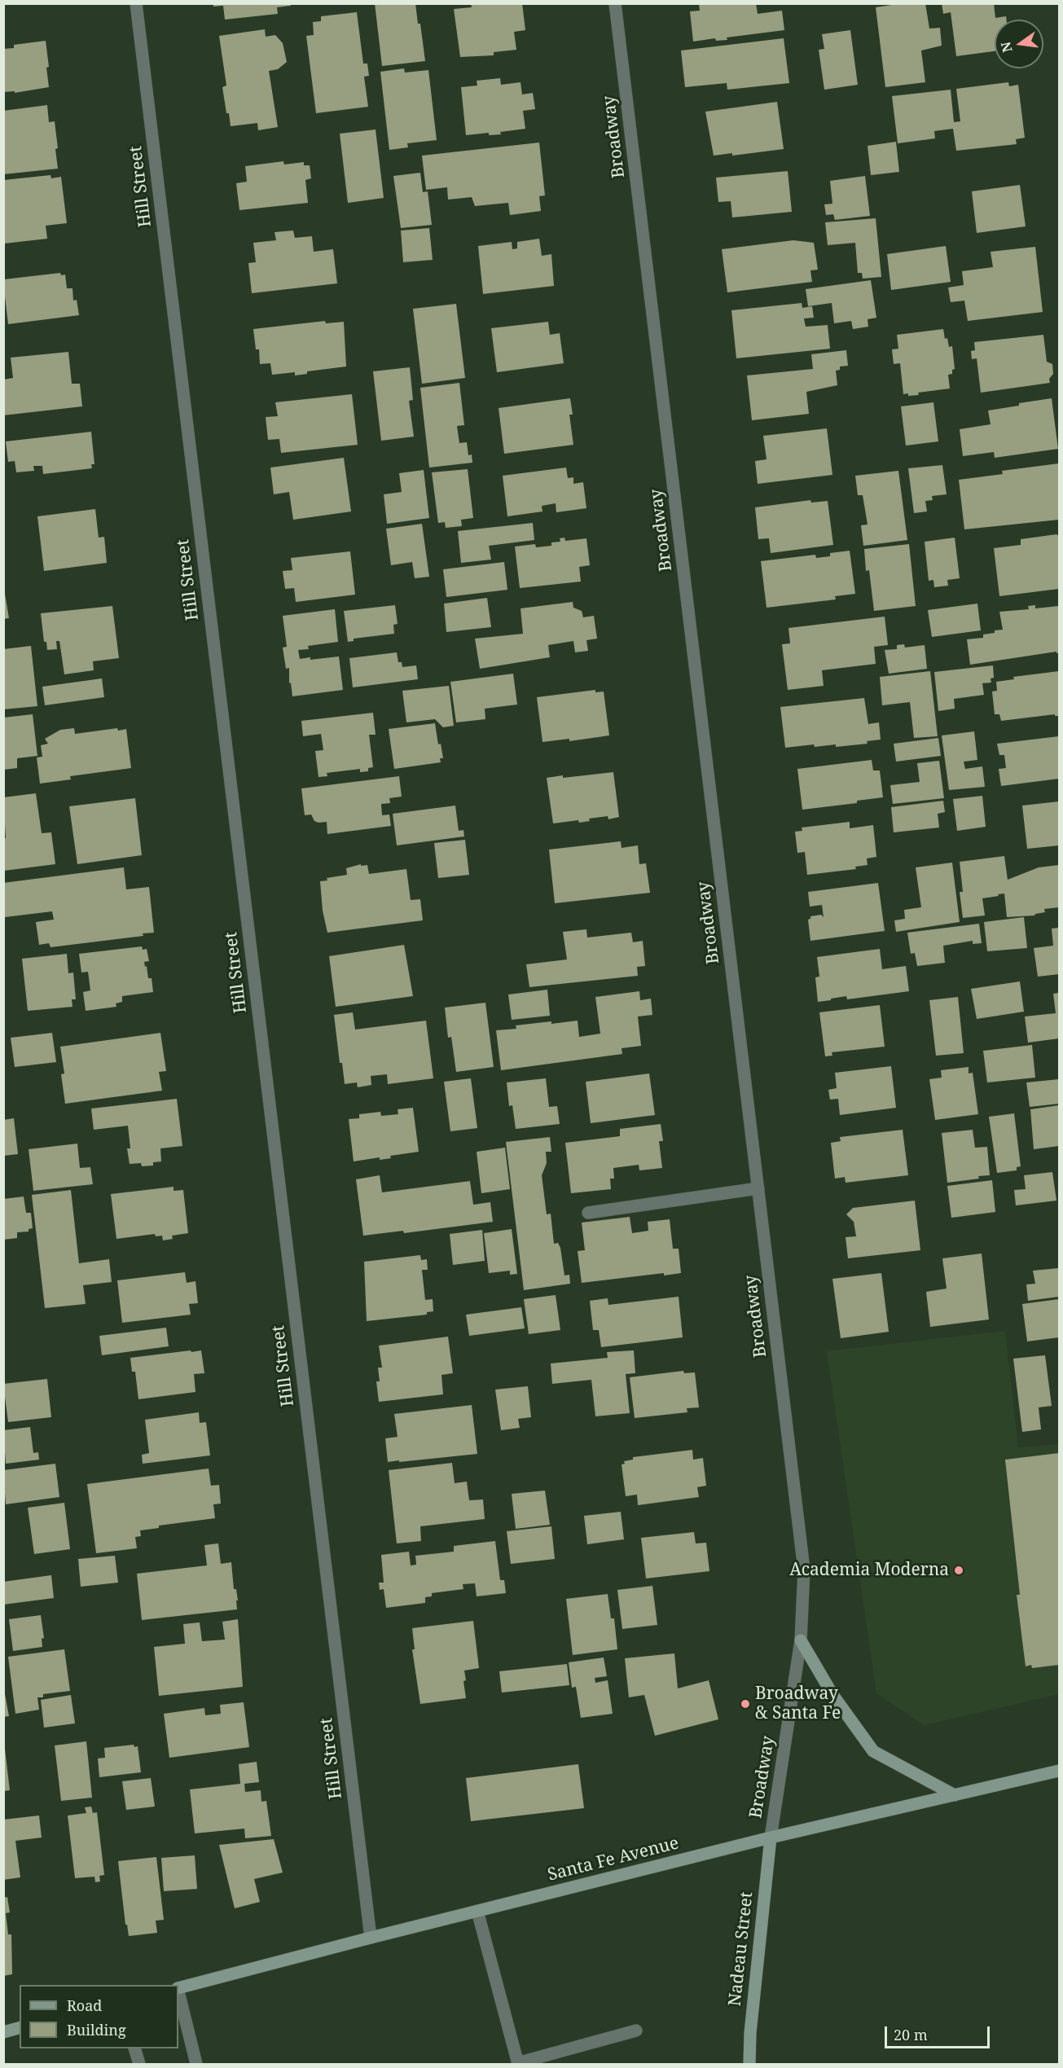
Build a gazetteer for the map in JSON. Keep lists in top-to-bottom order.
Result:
{
  "streets": {
    "main road": ["Santa Fe Avenue", "Nadeau Street"],
    "street": ["Broadway", "Hill Street"]
  },
  "crossings": [
    ["Broadway", "Santa Fe Avenue"],
    ["Broadway", "Nadeau Street"],
    ["Hill Street", "Santa Fe Avenue"],
    ["Santa Fe Avenue", "Nadeau Street"]
  ],
  "places": ["Academia Moderna", "Broadway & Santa Fe"],
  "legend": ["Road", "Building"],
  "scale_bar": "20 m",
  "north": "left"
}
